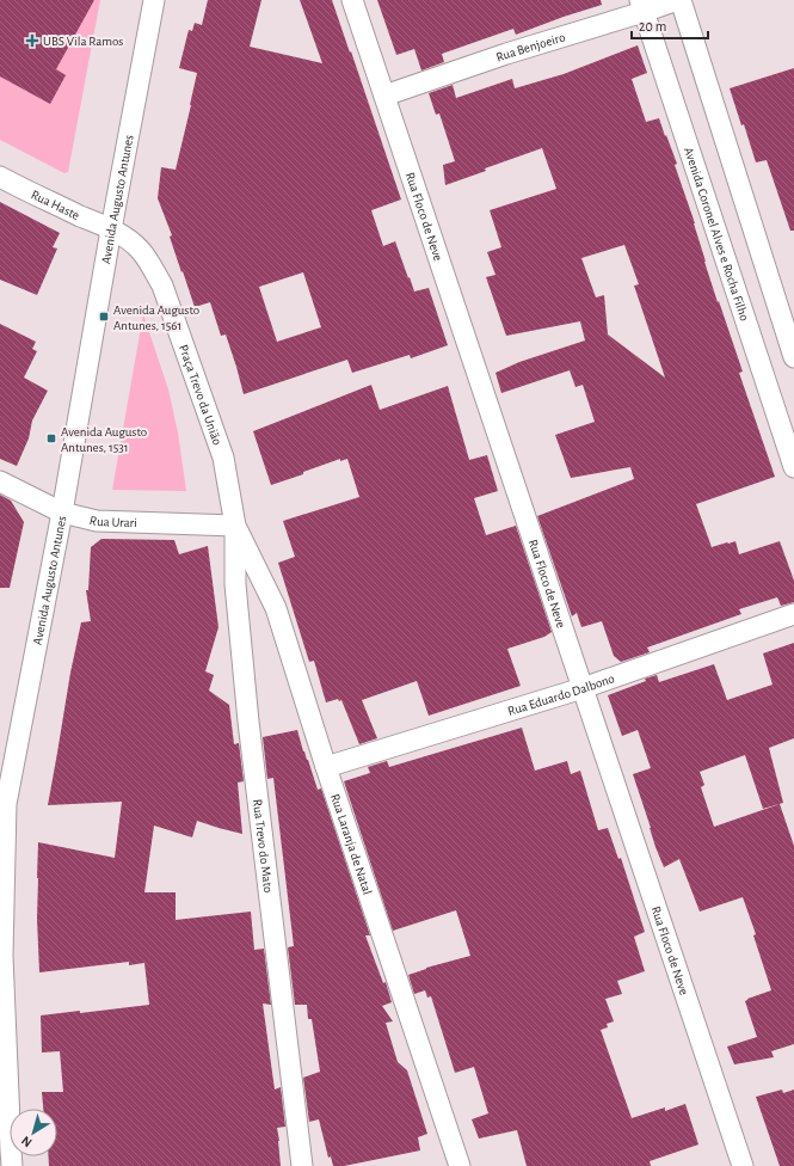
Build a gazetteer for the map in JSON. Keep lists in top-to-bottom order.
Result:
{
  "streets": {
    "street": [
      "Rua Benjoeiro",
      "Avenida Augusto Antunes",
      "Rua Haste",
      "Rua Floco de Neve",
      "Avenida Coronel Alves e Rocha Filho",
      "Praça Trevo da União",
      "Rua Urari",
      "Rua Eduardo Dalbono",
      "Rua Laranja de Natal",
      "Rua Trevo do Mato"
    ]
  },
  "crossings": [
    ["Rua Benjoeiro", "Rua Floco de Neve"],
    ["Rua Benjoeiro", "Avenida Coronel Alves e Rocha Filho"],
    ["Avenida Augusto Antunes", "Rua Haste"],
    ["Avenida Augusto Antunes", "Praça Trevo da União"],
    ["Avenida Augusto Antunes", "Rua Urari"],
    ["Rua Haste", "Praça Trevo da União"],
    ["Rua Floco de Neve", "Rua Eduardo Dalbono"],
    ["Praça Trevo da União", "Rua Urari"],
    ["Praça Trevo da União", "Rua Laranja de Natal"],
    ["Praça Trevo da União", "Rua Trevo do Mato"],
    ["Rua Urari", "Rua Laranja de Natal"],
    ["Rua Urari", "Rua Trevo do Mato"],
    ["Rua Eduardo Dalbono", "Rua Laranja de Natal"],
    ["Rua Laranja de Natal", "Rua Trevo do Mato"]
  ],
  "places": {
    "health": ["UBS Vila Ramos"],
    "transit": ["Avenida Augusto Antunes, 1561", "Avenida Augusto Antunes, 1531"]
  },
  "scale_bar": "20 m",
  "north": "bottom left"
}
